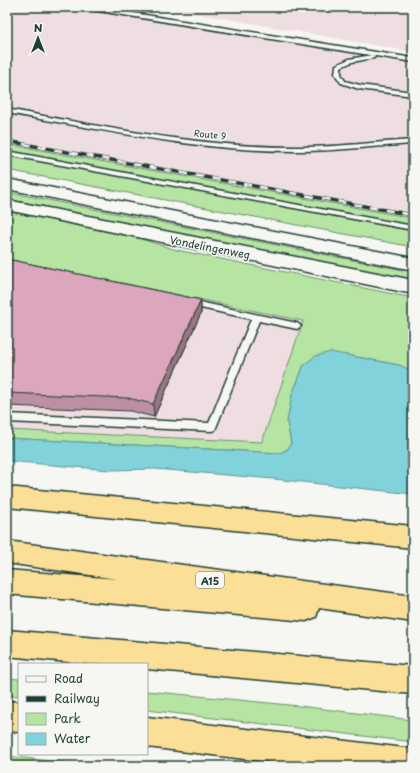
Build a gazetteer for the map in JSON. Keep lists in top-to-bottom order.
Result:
{
  "streets": {
    "highway": ["A15"],
    "main road": ["Vondelingenweg"],
    "lane": ["Route 9"]
  },
  "legend": [
    "Road",
    "Railway",
    "Park",
    "Water"
  ],
  "north": "top"
}
